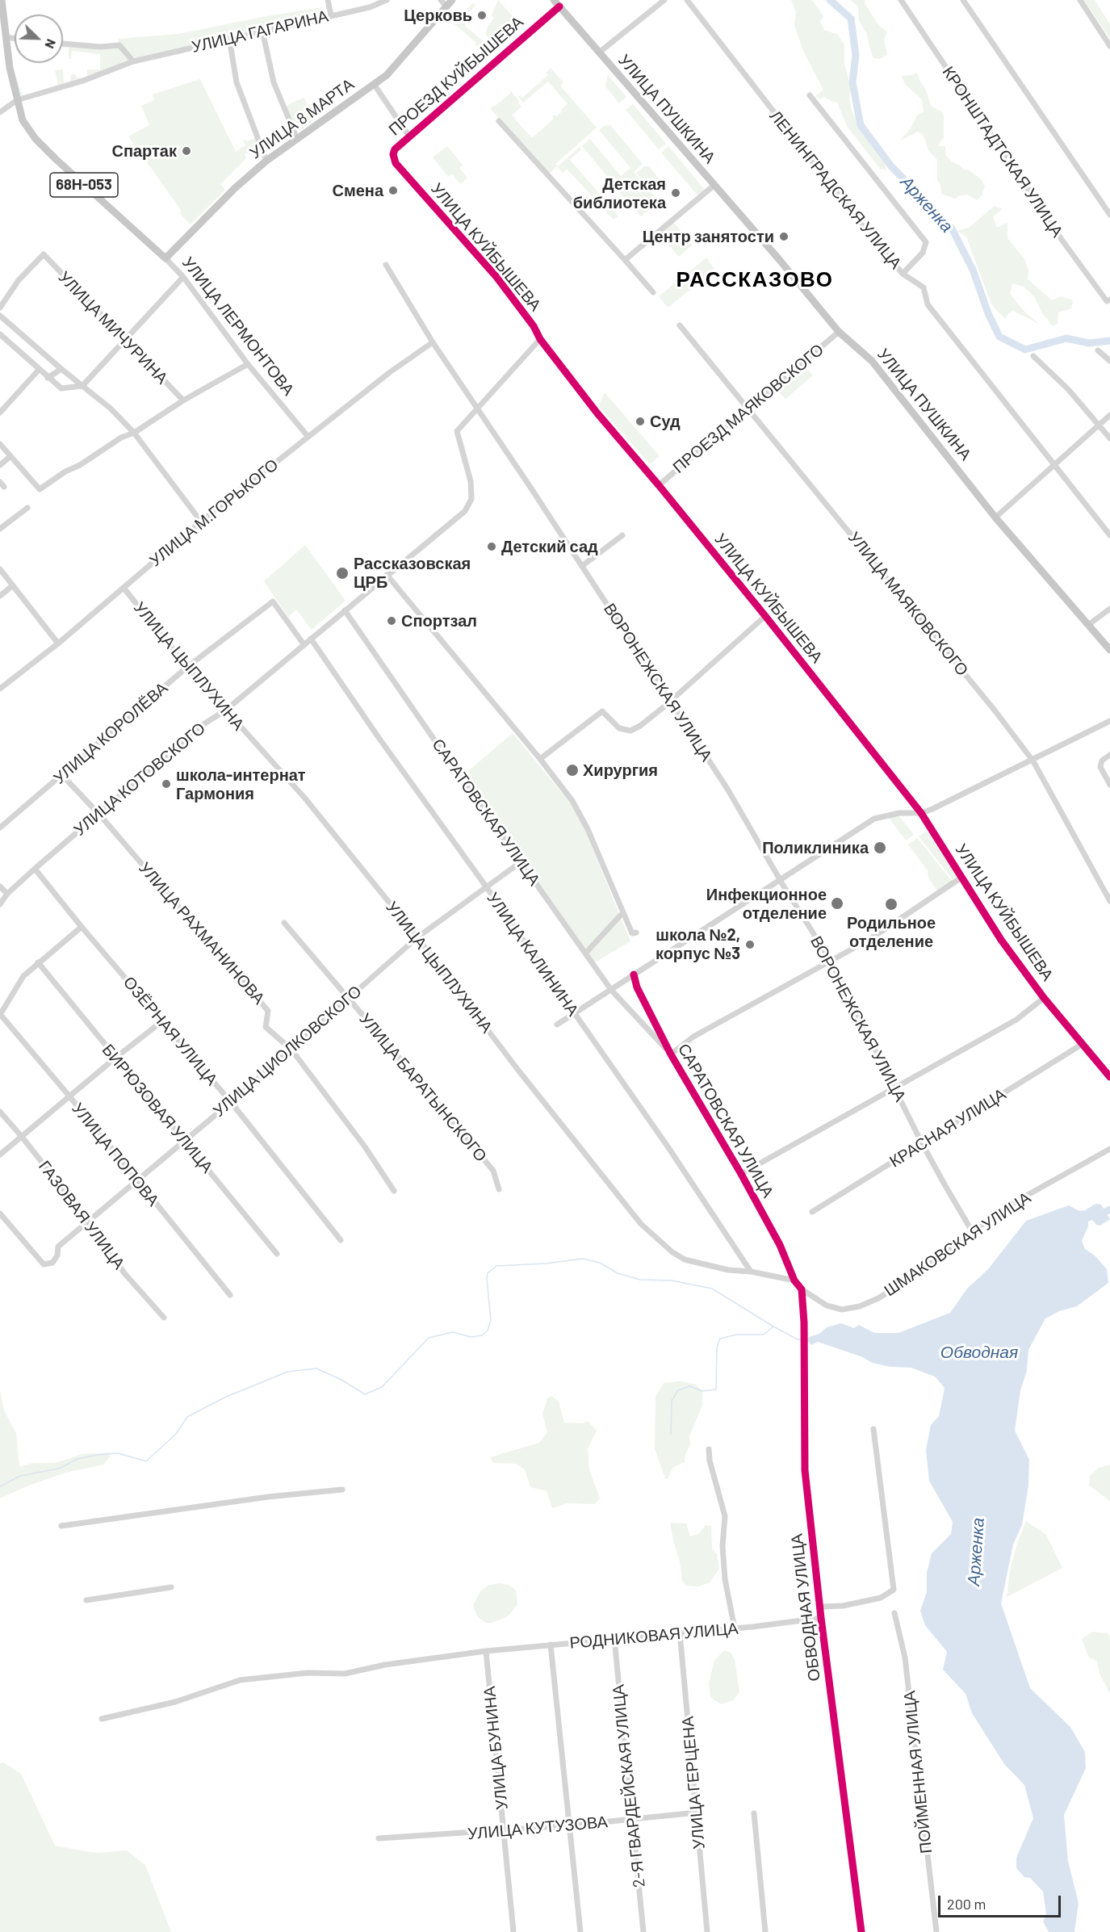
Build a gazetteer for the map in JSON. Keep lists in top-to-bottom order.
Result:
{
  "streets": {
    "main road": [
      "УЛИЦА ПУШКИНА",
      "УЛИЦА 8 МАРТА",
      "68Н-053",
      "УЛИЦА ЛЕРМОНТОВА"
    ],
    "street": [
      "УЛИЦА ГАГАРИНА",
      "ПРОЕЗД КУЙБЫШЕВА",
      "КРОНШТАДТСКАЯ УЛИЦА",
      "ЛЕНИНГРАДСКАЯ УЛИЦА",
      "УЛИЦА КУЙБЫШЕВА",
      "УЛИЦА МИЧУРИНА",
      "ПРОЕЗД МАЯКОВСКОГО",
      "УЛИЦА М.ГОРЬКОГО",
      "УЛИЦА МАЯКОВСКОГО",
      "УЛИЦА ЦЫПЛУХИНА",
      "ВОРОНЕЖСКАЯ УЛИЦА",
      "УЛИЦА КОРОЛЁВА",
      "УЛИЦА КОТОВСКОГО",
      "САРАТОВСКАЯ УЛИЦА",
      "УЛИЦА РАХМАНИНОВА",
      "УЛИЦА КАЛИНИНА",
      "ОЗЁРНАЯ УЛИЦА",
      "УЛИЦА ЦИОЛКОВСКОГО",
      "УЛИЦА БАРАТЫНСКОГО",
      "БИРЮЗОВАЯ УЛИЦА",
      "КРАСНАЯ УЛИЦА",
      "УЛИЦА ПОПОВА",
      "ГАЗОВАЯ УЛИЦА",
      "ШМАКОВСКАЯ УЛИЦА",
      "ОБВОДНАЯ УЛИЦА",
      "РОДНИКОВАЯ УЛИЦА",
      "УЛИЦА БУНИНА",
      "ПОЙМЕННАЯ УЛИЦА",
      "УЛИЦА ГЕРЦЕНА",
      "2-Я ГВАРДЕЙСКАЯ УЛИЦА",
      "УЛИЦА КУТУЗОВА"
    ]
  },
  "crossings": [
    ["УЛИЦА ГАГАРИНА", "УЛИЦА ЛЕРМОНТОВА"],
    ["ПРОЕЗД КУЙБЫШЕВА", "УЛИЦА ПУШКИНА"],
    ["ПРОЕЗД КУЙБЫШЕВА", "УЛИЦА КУЙБЫШЕВА"],
    ["УЛИЦА ПУШКИНА", "ПРОЕЗД МАЯКОВСКОГО"],
    ["УЛИЦА 8 МАРТА", "УЛИЦА ЛЕРМОНТОВА"],
    ["УЛИЦА КУЙБЫШЕВА", "ПРОЕЗД МАЯКОВСКОГО"],
    ["УЛИЦА КУЙБЫШЕВА", "КРАСНАЯ УЛИЦА"],
    ["УЛИЦА ЛЕРМОНТОВА", "УЛИЦА М.ГОРЬКОГО"],
    ["ПРОЕЗД МАЯКОВСКОГО", "УЛИЦА МАЯКОВСКОГО"],
    ["УЛИЦА М.ГОРЬКОГО", "УЛИЦА ЦЫПЛУХИНА"],
    ["УЛИЦА М.ГОРЬКОГО", "ВОРОНЕЖСКАЯ УЛИЦА"],
    ["УЛИЦА ЦЫПЛУХИНА", "УЛИЦА КОРОЛЁВА"],
    ["УЛИЦА ЦЫПЛУХИНА", "УЛИЦА КОТОВСКОГО"],
    ["УЛИЦА ЦЫПЛУХИНА", "САРАТОВСКАЯ УЛИЦА"],
    ["УЛИЦА ЦЫПЛУХИНА", "УЛИЦА КАЛИНИНА"],
    ["УЛИЦА ЦЫПЛУХИНА", "УЛИЦА ЦИОЛКОВСКОГО"],
    ["ВОРОНЕЖСКАЯ УЛИЦА", "УЛИЦА КОТОВСКОГО"],
    ["ВОРОНЕЖСКАЯ УЛИЦА", "КРАСНАЯ УЛИЦА"],
    ["ВОРОНЕЖСКАЯ УЛИЦА", "ШМАКОВСКАЯ УЛИЦА"],
    ["УЛИЦА КОРОЛЁВА", "УЛИЦА КОТОВСКОГО"],
    ["УЛИЦА КОРОЛЁВА", "УЛИЦА РАХМАНИНОВА"],
    ["УЛИЦА КОТОВСКОГО", "САРАТОВСКАЯ УЛИЦА"],
    ["УЛИЦА КОТОВСКОГО", "УЛИЦА РАХМАНИНОВА"],
    ["УЛИЦА КОТОВСКОГО", "УЛИЦА КАЛИНИНА"],
    ["УЛИЦА КОТОВСКОГО", "ОЗЁРНАЯ УЛИЦА"],
    ["САРАТОВСКАЯ УЛИЦА", "УЛИЦА ЦИОЛКОВСКОГО"],
    ["УЛИЦА РАХМАНИНОВА", "УЛИЦА ЦИОЛКОВСКОГО"],
    ["УЛИЦА КАЛИНИНА", "УЛИЦА ЦИОЛКОВСКОГО"],
    ["ОЗЁРНАЯ УЛИЦА", "УЛИЦА ЦИОЛКОВСКОГО"],
    ["УЛИЦА ЦИОЛКОВСКОГО", "УЛИЦА БАРАТЫНСКОГО"],
    ["УЛИЦА ЦИОЛКОВСКОГО", "БИРЮЗОВАЯ УЛИЦА"],
    ["УЛИЦА ЦИОЛКОВСКОГО", "УЛИЦА ПОПОВА"],
    ["УЛИЦА ЦИОЛКОВСКОГО", "ГАЗОВАЯ УЛИЦА"],
    ["ШМАКОВСКАЯ УЛИЦА", "ОБВОДНАЯ УЛИЦА"],
    ["ОБВОДНАЯ УЛИЦА", "РОДНИКОВАЯ УЛИЦА"],
    ["РОДНИКОВАЯ УЛИЦА", "УЛИЦА БУНИНА"],
    ["РОДНИКОВАЯ УЛИЦА", "УЛИЦА ГЕРЦЕНА"],
    ["РОДНИКОВАЯ УЛИЦА", "2-Я ГВАРДЕЙСКАЯ УЛИЦА"],
    ["УЛИЦА БУНИНА", "УЛИЦА КУТУЗОВА"],
    ["УЛИЦА ГЕРЦЕНА", "УЛИЦА КУТУЗОВА"],
    ["2-Я ГВАРДЕЙСКАЯ УЛИЦА", "УЛИЦА КУТУЗОВА"]
  ],
  "districts": ["РАССКАЗОВО"],
  "water": ["Арженка", "Обводная"],
  "places": [
    "Церковь",
    "Спартак",
    "Смена",
    "Детская библиотека",
    "Центр занятости",
    "Суд",
    "Детский сад",
    "Рассказовская ЦРБ",
    "Спортзал",
    "Хирургия",
    "школа-интернат Гармония",
    "Поликлиника",
    "Инфекционное отделение",
    "Родильное отделение",
    "школа №2, корпус №3"
  ],
  "scale_bar": "200 m",
  "north": "bottom right"
}
